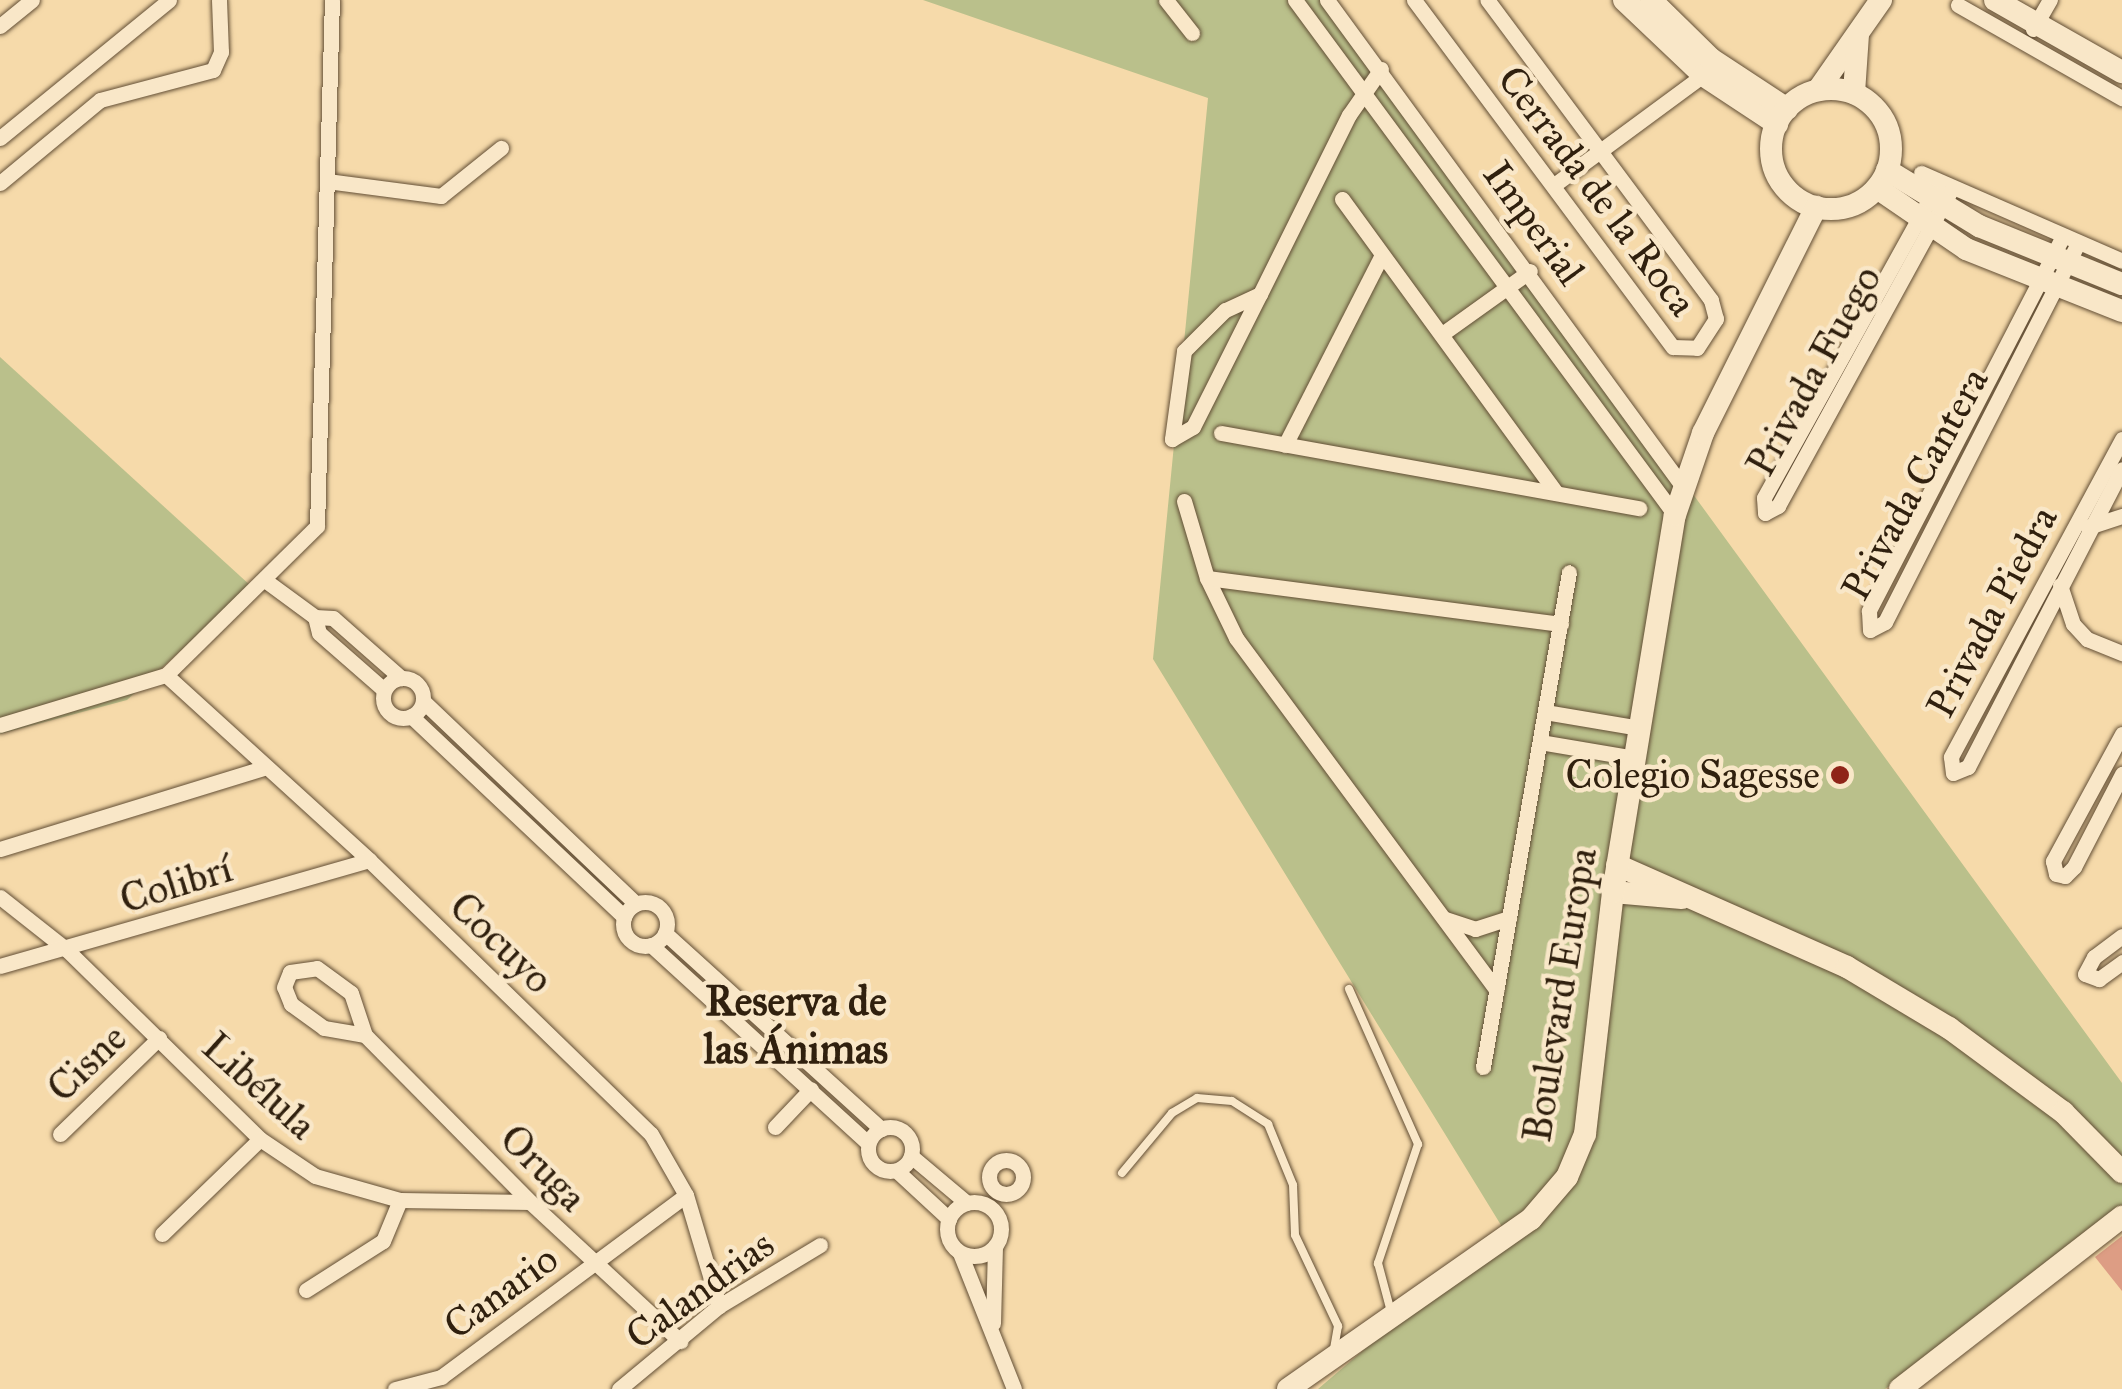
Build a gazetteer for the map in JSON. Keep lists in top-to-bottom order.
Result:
{
  "streets": {
    "main road": ["Boulevard Europa"],
    "street": [
      "Cerrada de la Roca",
      "Imperial",
      "Privada Fuego",
      "Privada Cantera",
      "Privada Piedra",
      "Colibrí",
      "Cocuyo",
      "Cisne",
      "Libélula",
      "Oruga",
      "Calandrias",
      "Canario"
    ]
  },
  "crossings": [
    ["Imperial", "Boulevard Europa"],
    ["Colibrí", "Cocuyo"],
    ["Colibrí", "Libélula"],
    ["Cocuyo", "Calandrias"],
    ["Cocuyo", "Canario"],
    ["Cisne", "Libélula"],
    ["Libélula", "Oruga"],
    ["Oruga", "Calandrias"],
    ["Oruga", "Canario"]
  ],
  "districts": ["Reserva de las Ánimas"],
  "places": ["Colegio Sagesse"]
}
